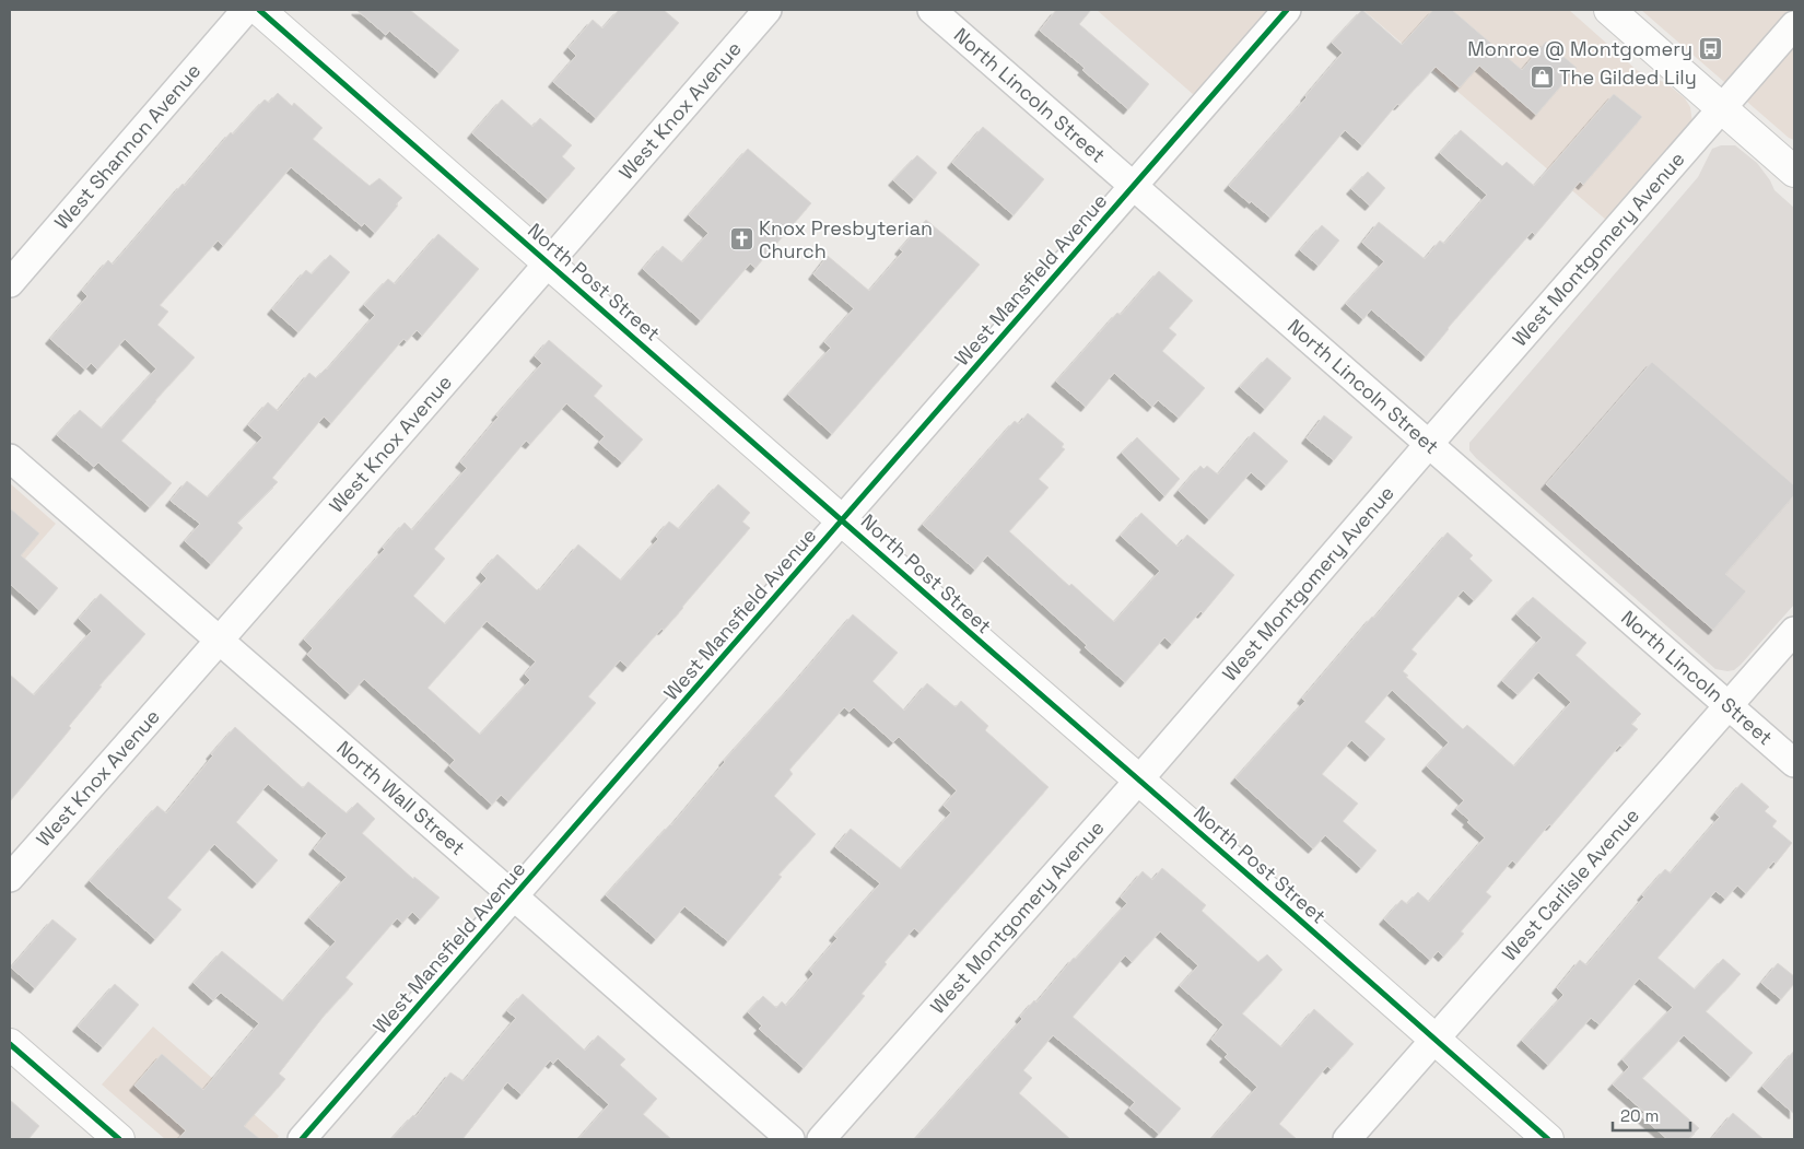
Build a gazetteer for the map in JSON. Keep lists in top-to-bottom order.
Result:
{
  "streets": {
    "street": [
      "North Lincoln Street",
      "West Knox Avenue",
      "West Shannon Avenue",
      "West Montgomery Avenue",
      "West Mansfield Avenue",
      "North Post Street",
      "North Wall Street",
      "West Carlisle Avenue"
    ]
  },
  "crossings": [
    ["North Lincoln Street", "West Montgomery Avenue"],
    ["North Lincoln Street", "West Mansfield Avenue"],
    ["North Lincoln Street", "West Carlisle Avenue"],
    ["West Knox Avenue", "North Post Street"],
    ["West Knox Avenue", "North Wall Street"],
    ["West Montgomery Avenue", "North Post Street"],
    ["West Mansfield Avenue", "North Post Street"],
    ["West Mansfield Avenue", "North Wall Street"],
    ["North Post Street", "West Carlisle Avenue"]
  ],
  "places": {
    "bus stop": ["Monroe @ Montgomery"],
    "shop": ["The Gilded Lily"],
    "church": ["Knox Presbyterian Church"]
  },
  "scale_bar": "20 m"
}
